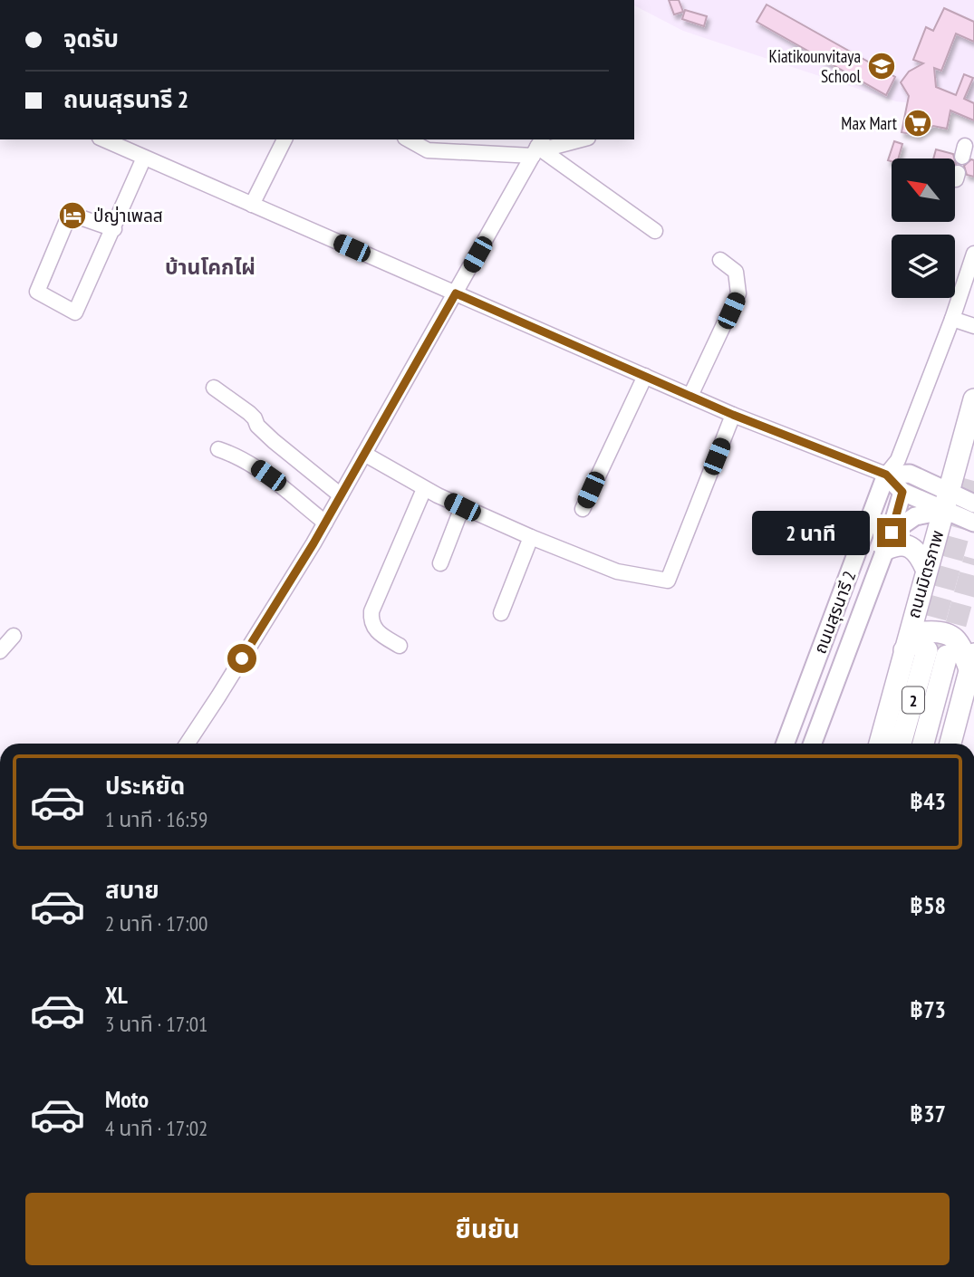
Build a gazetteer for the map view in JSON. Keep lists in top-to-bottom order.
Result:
{
  "streets": {
    "highway": ["ถนนมิตรภาพ", "2"],
    "main road": ["ถนนสุรนารี 2"]
  },
  "districts": ["บ้านโคกไผ่"],
  "places": {
    "school or university": ["Kiatikounvitaya School"],
    "supermarket": ["Max Mart"],
    "hotel": ["ป่ญ่าเพลส"]
  },
  "north": "top left",
  "page": {
    "banner": ["จุดรับ", "ถนนสุรนารี 2"],
    "bubble": "2 นาที",
    "list": [
      {
        "name": "ประหยัด",
        "note": "1 นาที · 16:59",
        "value": "฿43"
      },
      {
        "name": "สบาย",
        "note": "2 นาที · 17:00",
        "value": "฿58"
      },
      {
        "name": "XL",
        "note": "3 นาที · 17:01",
        "value": "฿73"
      },
      {
        "name": "Moto",
        "note": "4 นาที · 17:02",
        "value": "฿37"
      }
    ],
    "buttons": "ยืนยัน"
  }
}
